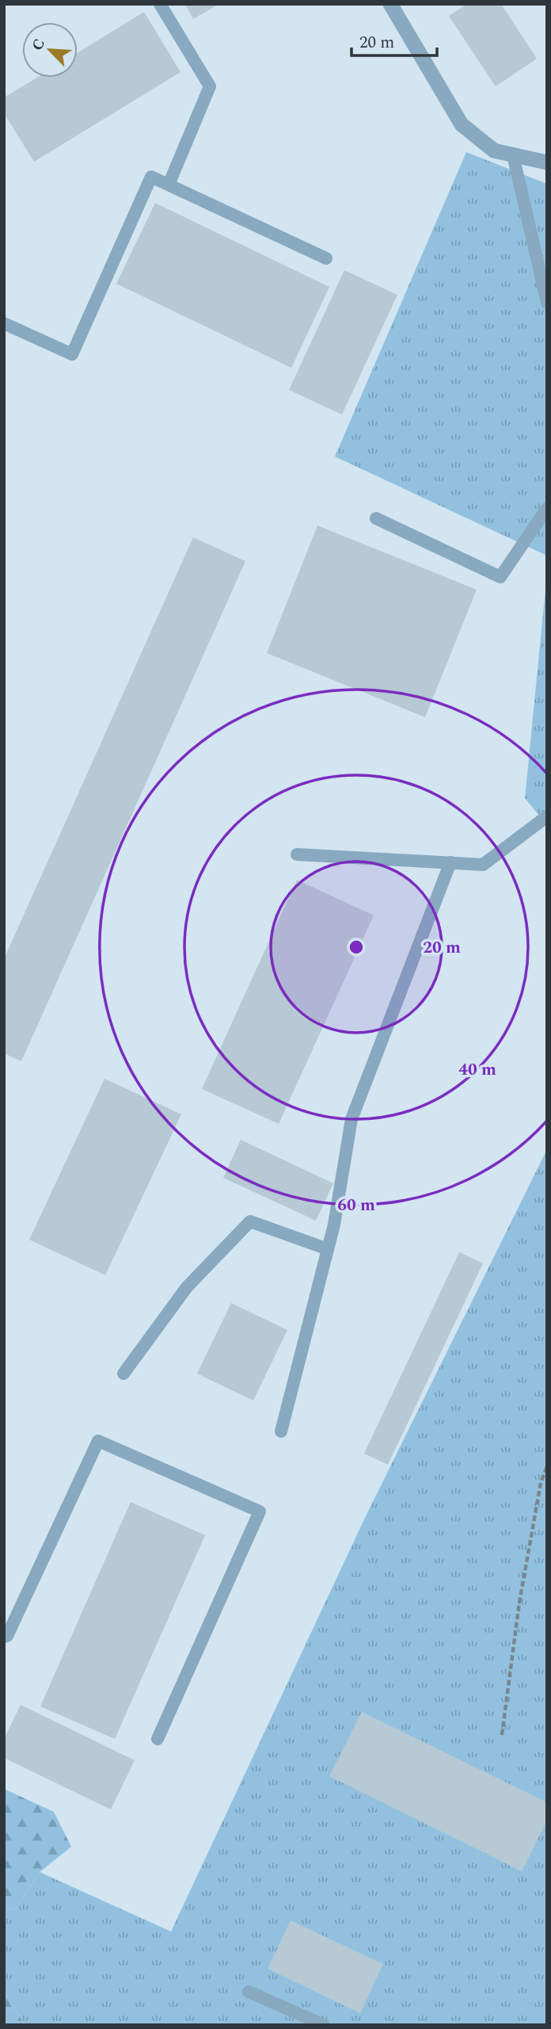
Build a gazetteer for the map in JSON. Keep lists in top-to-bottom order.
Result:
{
  "scale_bar": "20 m",
  "north": "top left",
  "rings": ["20 m", "40 m", "60 m"]
}
